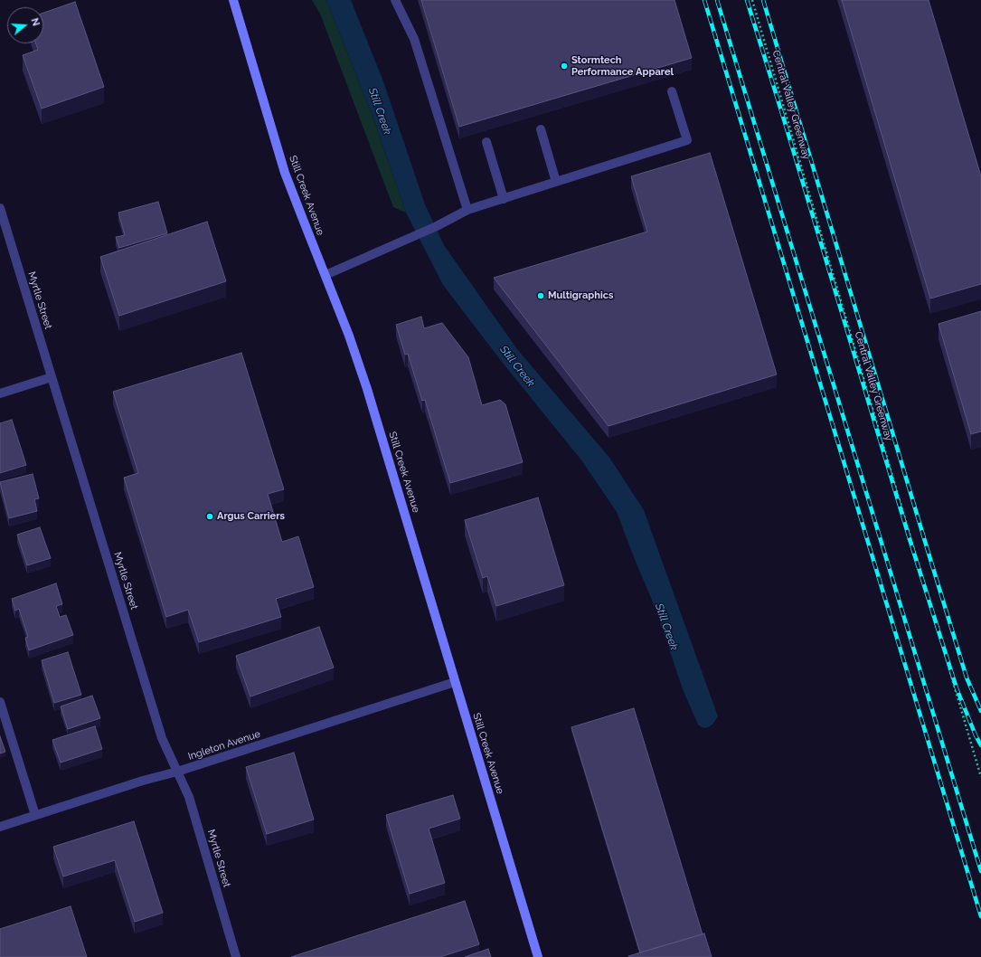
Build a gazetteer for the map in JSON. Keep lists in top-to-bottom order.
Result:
{
  "streets": {
    "street": ["Still Creek Avenue", "Myrtle Street", "Ingleton Avenue"],
    "path": ["Central Valley Greenway"]
  },
  "crossings": [
    ["Still Creek Avenue", "Ingleton Avenue"],
    ["Myrtle Street", "Ingleton Avenue"]
  ],
  "water": ["Still Creek"],
  "places": ["Stormtech Performance Apparel", "Multigraphics", "Argus Carriers"],
  "north": "right"
}
